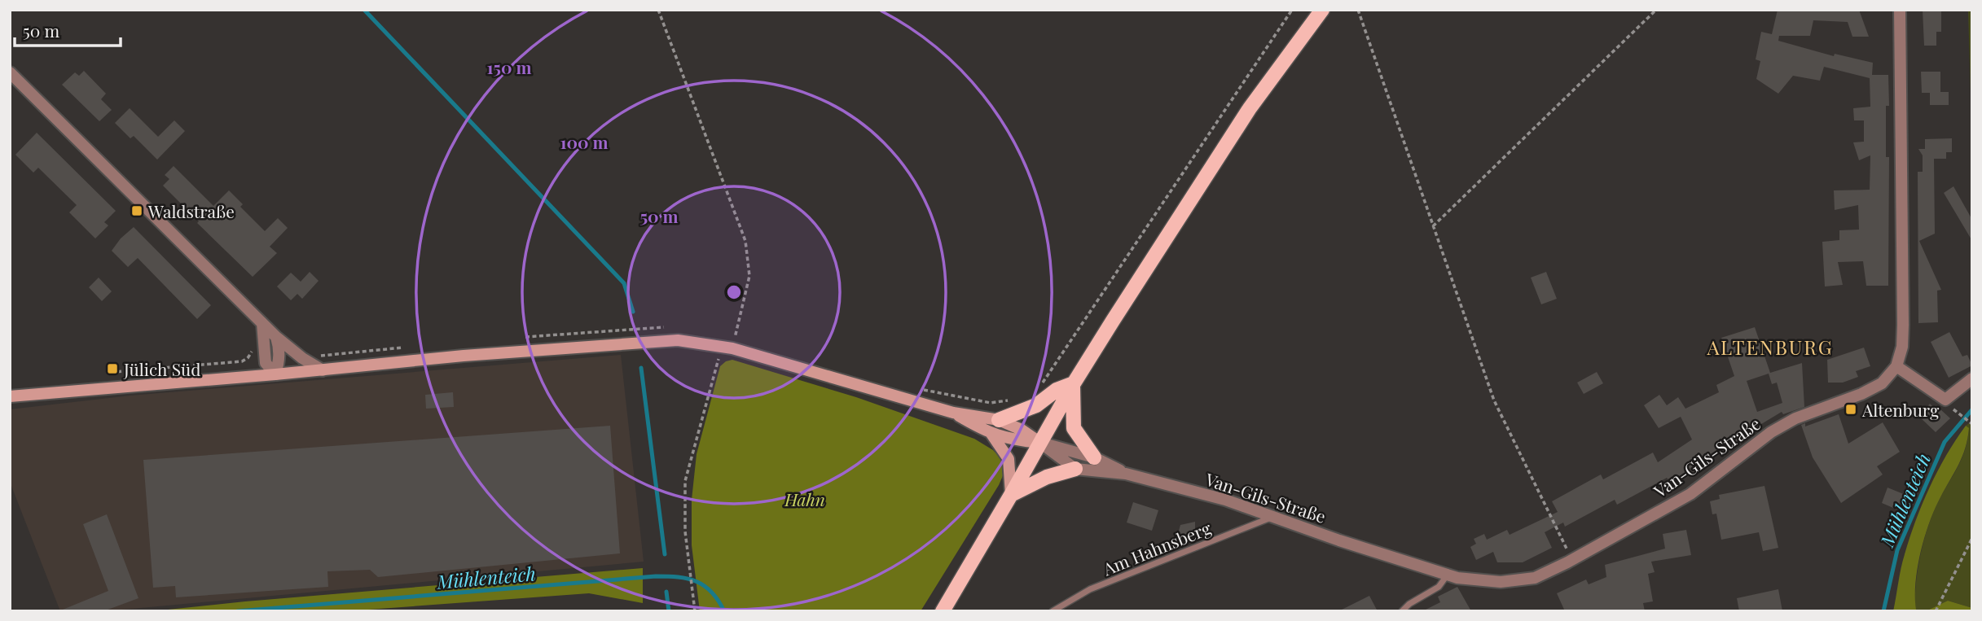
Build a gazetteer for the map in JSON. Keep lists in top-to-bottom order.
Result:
{
  "streets": {
    "street": ["Van-Gils-Straße"],
    "lane": ["Am Hahnsberg"]
  },
  "crossings": [
    ["Van-Gils-Straße", "Am Hahnsberg"]
  ],
  "districts": ["ALTENBURG"],
  "water": ["Mühlenteich"],
  "parks": ["Hahn"],
  "places": {
    "transit": ["Waldstraße", "Jülich Süd", "Altenburg"]
  },
  "scale_bar": "50 m",
  "rings": ["150 m", "100 m", "50 m"]
}
